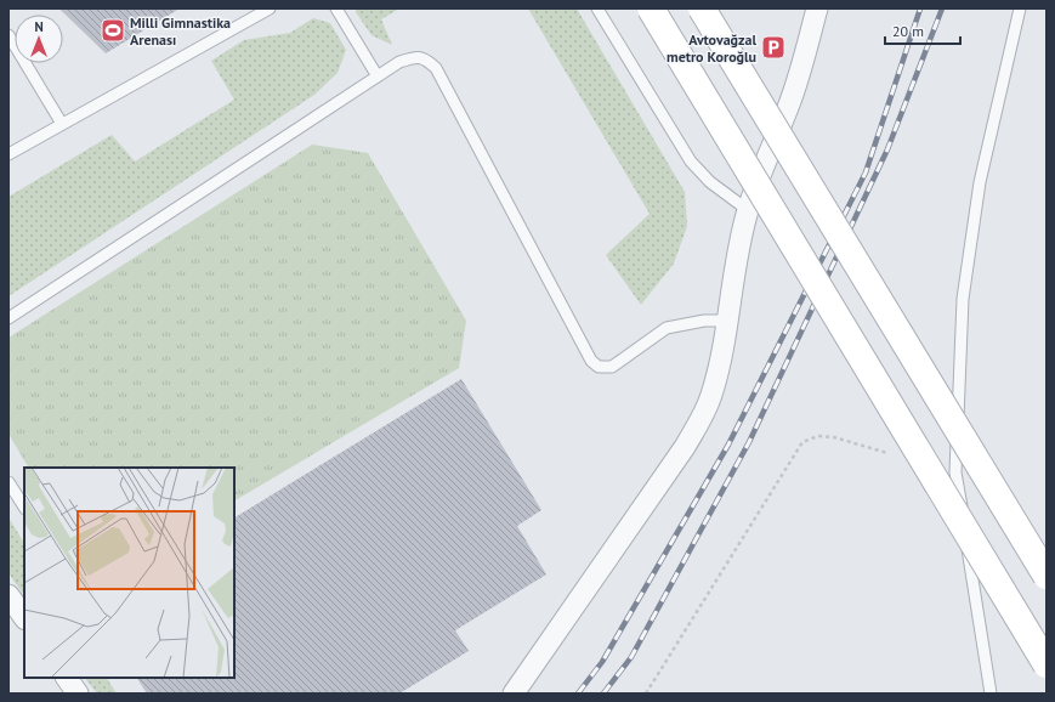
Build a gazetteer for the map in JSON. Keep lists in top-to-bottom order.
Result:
{
  "places": {
    "sports": ["Milli Gimnastika Arenası"],
    "parking": ["Avtovağzal metro Koroğlu"]
  },
  "scale_bar": "20 m",
  "north": "top"
}
